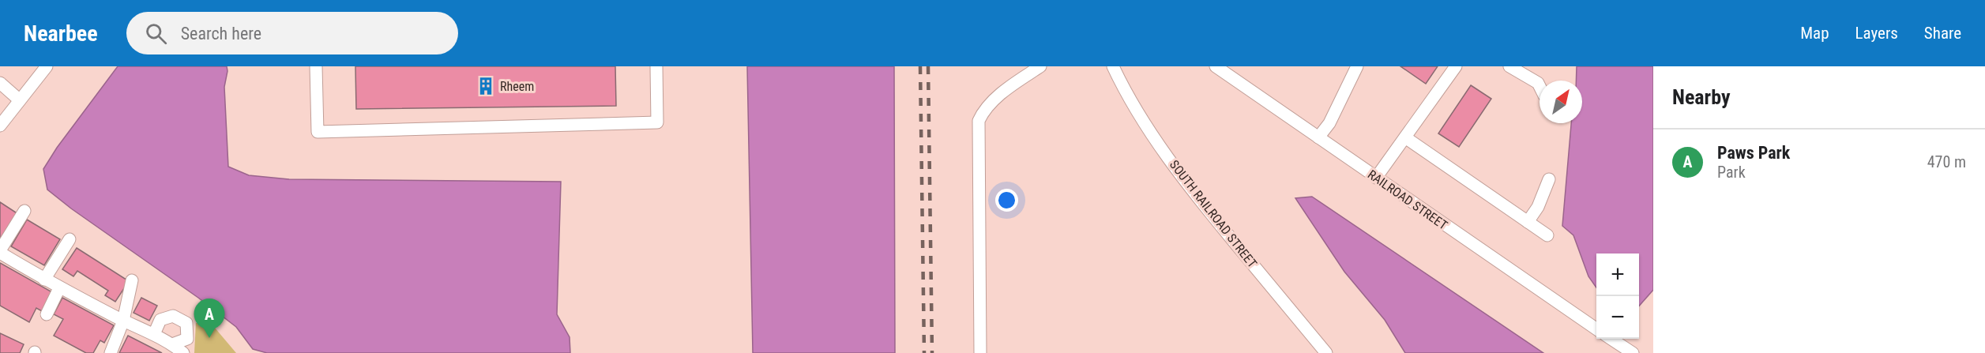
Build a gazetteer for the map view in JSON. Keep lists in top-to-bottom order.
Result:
{
  "streets": {
    "street": ["RAILROAD STREET", "SOUTH RAILROAD STREET"]
  },
  "places": {
    "building": ["Rheem"]
  },
  "north": "top right",
  "page": {
    "header": "Nearbee",
    "search": "Search here",
    "nav": ["Map", "Layers", "Share"],
    "heading": "Nearby",
    "list": [
      {
        "mark": "A",
        "name": "Paws Park",
        "note": "Park",
        "value": "470 m"
      }
    ],
    "map_buttons": ["+", "−"],
    "pins": "A"
  }
}
